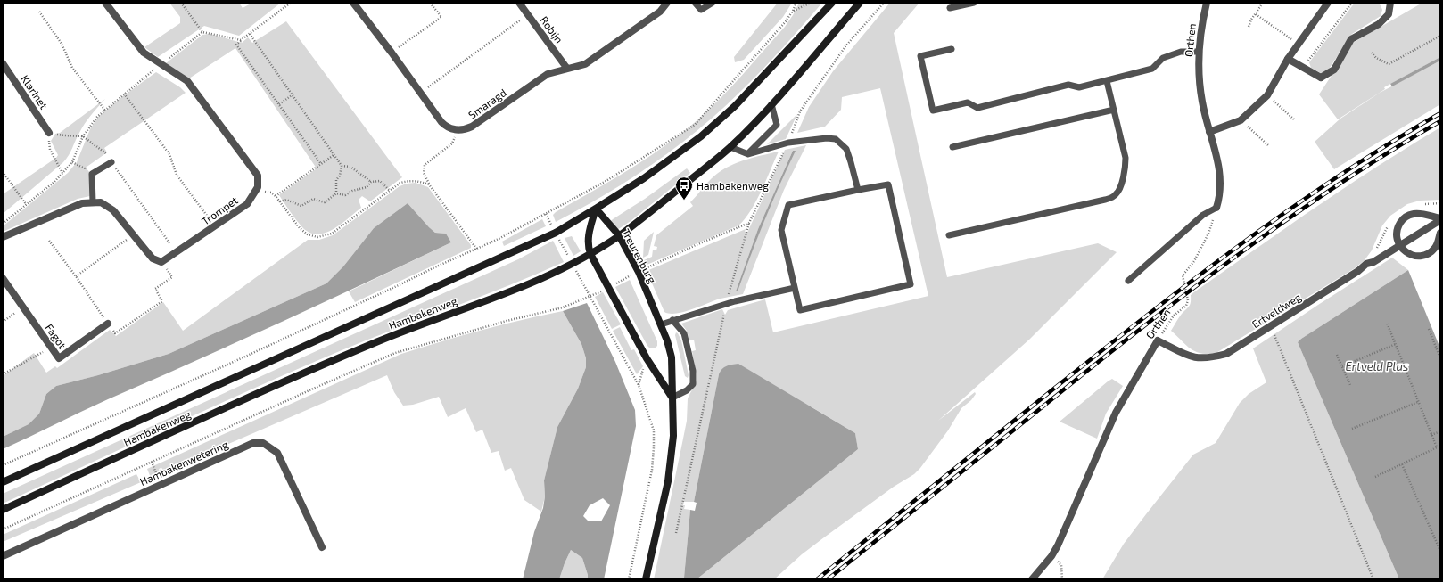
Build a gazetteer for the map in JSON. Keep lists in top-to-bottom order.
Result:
{
  "streets": {
    "main road": ["Treurenburg", "Hambakenweg"],
    "street": [
      "Robijn",
      "Orthen",
      "Klarinet",
      "Smaragd",
      "Trompet",
      "Ertveldweg",
      "Fagot",
      "Hambakenwetering"
    ]
  },
  "crossings": [
    ["Robijn", "Smaragd"],
    ["Orthen", "Ertveldweg"],
    ["Treurenburg", "Hambakenweg"]
  ],
  "water": ["Ertveld Plas"],
  "places": {
    "bus stop": ["Hambakenweg"]
  }
}
